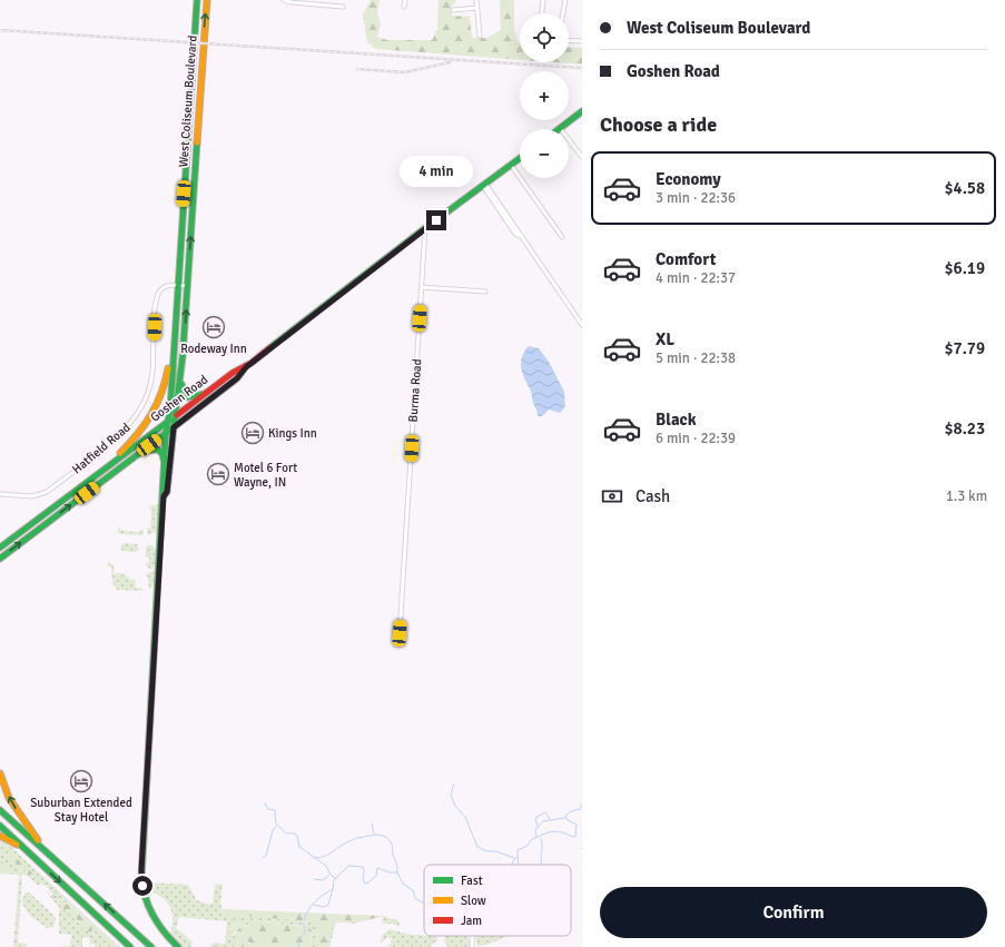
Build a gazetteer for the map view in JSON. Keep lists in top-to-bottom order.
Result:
{
  "streets": {
    "main road": ["West Coliseum Boulevard", "Goshen Road"],
    "street": ["Burma Road", "Hatfield Road"]
  },
  "crossings": [
    ["West Coliseum Boulevard", "Goshen Road"],
    ["West Coliseum Boulevard", "Hatfield Road"],
    ["Burma Road", "Goshen Road"]
  ],
  "places": {
    "hotel": [
      "Rodeway Inn",
      "Kings Inn",
      "Motel 6 Fort Wayne, IN",
      "Suburban Extended Stay Hotel"
    ]
  },
  "legend": ["Fast", "Slow", "Jam"],
  "page": {
    "banner": ["West Coliseum Boulevard", "Goshen Road"],
    "map_buttons": ["+", "−"],
    "heading": "Choose a ride",
    "list": [
      {
        "name": "Economy",
        "note": "3 min · 22:36",
        "value": "$4.58"
      },
      {
        "name": "Comfort",
        "note": "4 min · 22:37",
        "value": "$6.19"
      },
      {
        "name": "XL",
        "note": "5 min · 22:38",
        "value": "$7.79"
      },
      {
        "name": "Black",
        "note": "6 min · 22:39",
        "value": "$8.23"
      }
    ],
    "bubble": "4 min",
    "pay": ["Cash", "1.3 km"],
    "buttons": "Confirm"
  }
}
